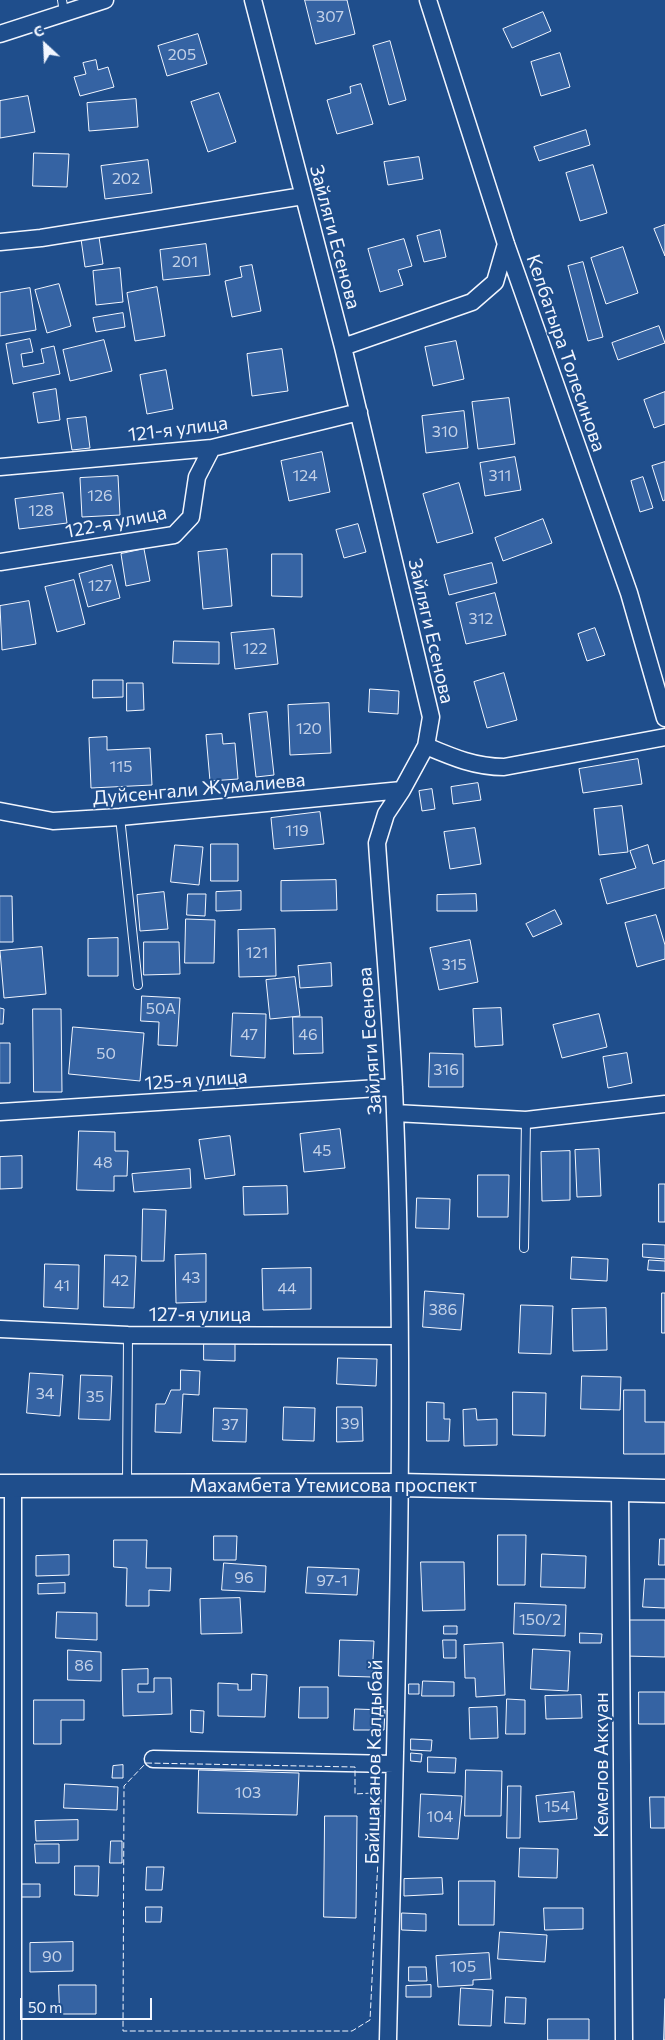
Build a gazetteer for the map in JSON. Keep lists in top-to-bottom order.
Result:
{
  "streets": {
    "street": [
      "Зайляги Есенова",
      "Келбатыра Толесинова",
      "121-я улица",
      "122-я улица",
      "Дуйсенгали Жумалиева",
      "125-я улица",
      "127-я улица",
      "Махамбета Утемисова проспект",
      "Байшаканов Калдыбай",
      "Кемелов Аккуан"
    ]
  },
  "crossings": [
    ["Зайляги Есенова", "121-я улица"],
    ["Зайляги Есенова", "Дуйсенгали Жумалиева"],
    ["Зайляги Есенова", "125-я улица"],
    ["Зайляги Есенова", "127-я улица"],
    ["Зайляги Есенова", "Махамбета Утемисова проспект"],
    ["Зайляги Есенова", "Байшаканов Калдыбай"],
    ["121-я улица", "122-я улица"],
    ["Махамбета Утемисова проспект", "Байшаканов Калдыбай"],
    ["Махамбета Утемисова проспект", "Кемелов Аккуан"]
  ],
  "house_numbers": [
    "307",
    "205",
    "202",
    "201",
    "310",
    "124",
    "311",
    "126",
    "128",
    "127",
    "312",
    "122",
    "120",
    "115",
    "119",
    "121",
    "315",
    "50А",
    "47",
    "46",
    "50",
    "316",
    "45",
    "48",
    "43",
    "42",
    "41",
    "44",
    "386",
    "34",
    "35",
    "39",
    "37",
    "96",
    "97-1",
    "150/2",
    "86",
    "103",
    "154",
    "104",
    "90",
    "105"
  ],
  "scale_bar": "50 m",
  "north": "top left"
}
